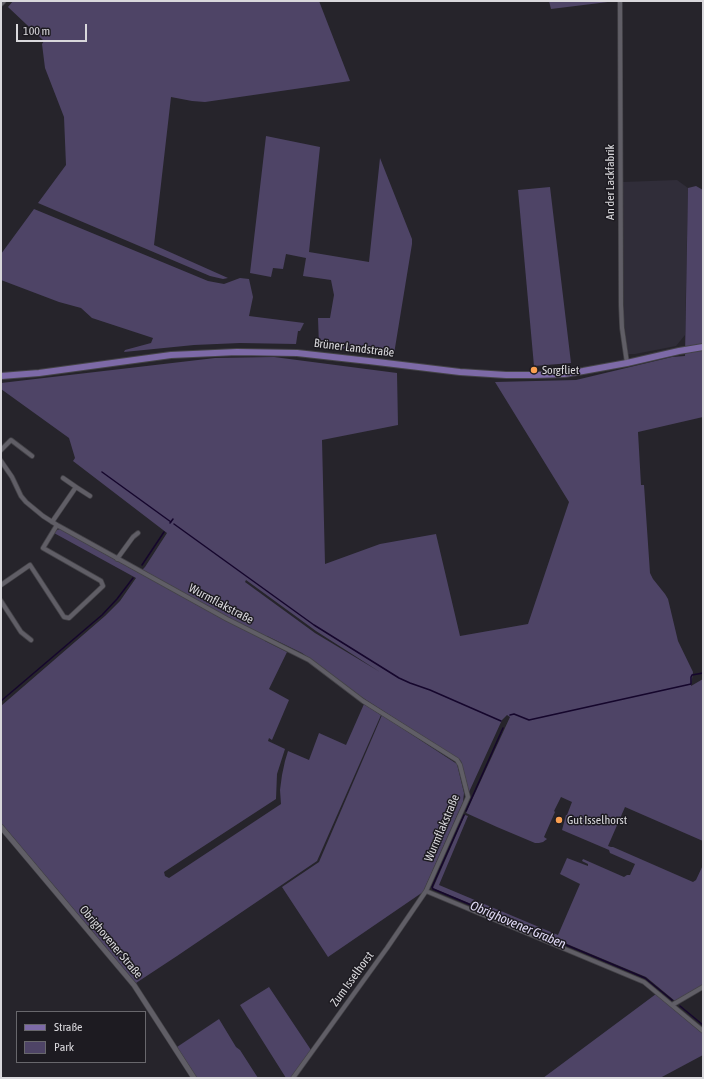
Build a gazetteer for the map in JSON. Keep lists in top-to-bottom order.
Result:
{
  "streets": {
    "main road": ["Brüner Landstraße"],
    "street": [
      "An der Lackfabrik",
      "Wurmflakstraße",
      "Obrighovener Straße",
      "Zum Isselhorst"
    ]
  },
  "crossings": [
    ["An der Lackfabrik", "Brüner Landstraße"],
    ["Wurmflakstraße", "Zum Isselhorst"]
  ],
  "water": ["Obrighovener Graben"],
  "places": ["Sorgfliet", "Gut Isselhorst"],
  "legend": ["Straße", "Park"],
  "scale_bar": "100 m"
}
